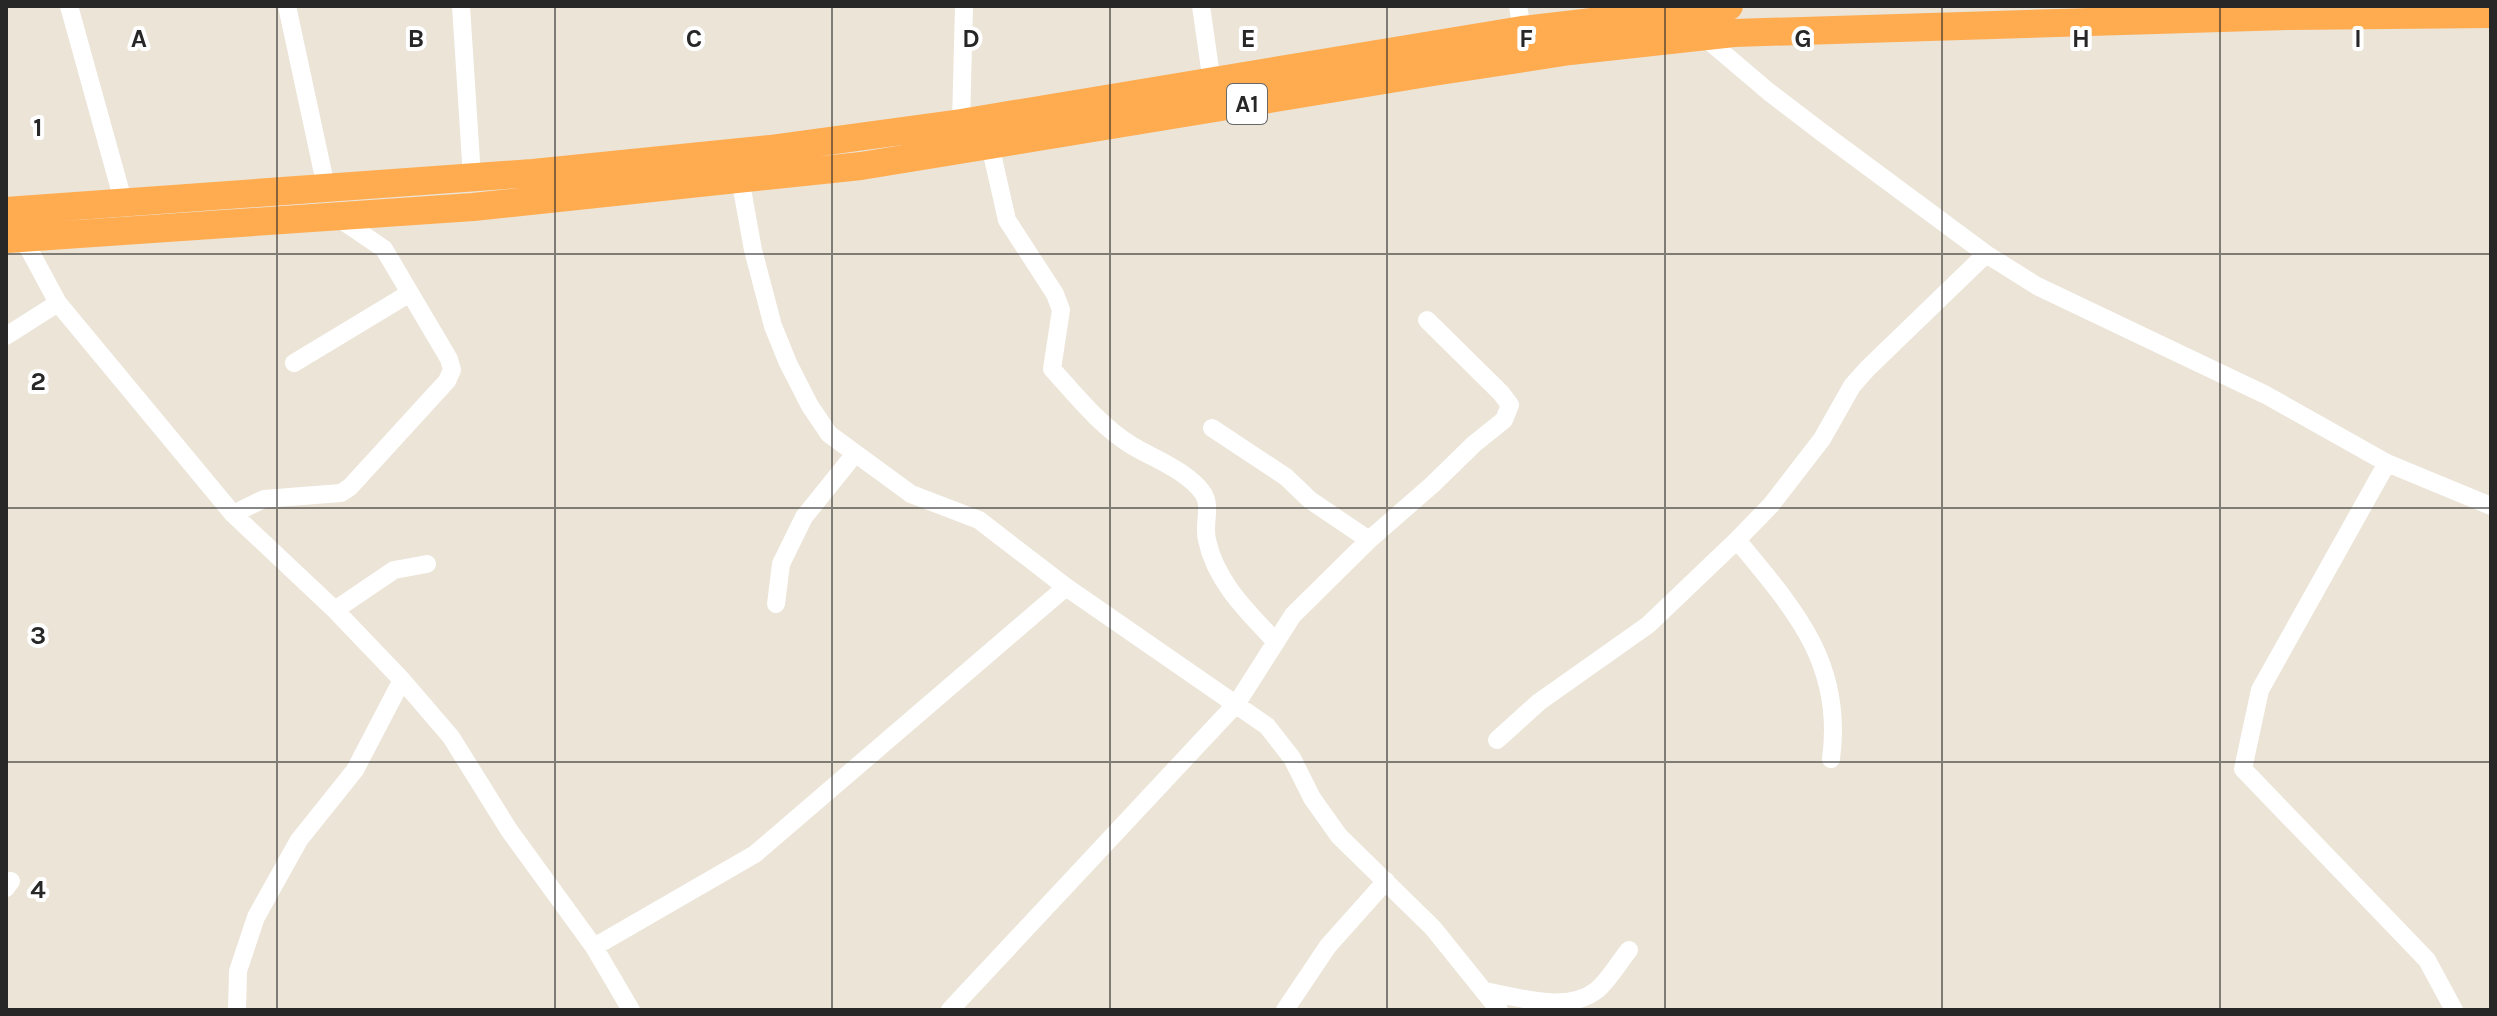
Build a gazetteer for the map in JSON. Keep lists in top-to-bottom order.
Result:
{
  "streets": {
    "highway": ["A1"]
  },
  "grid": {
    "columns": [
      "A",
      "B",
      "C",
      "D",
      "E",
      "F",
      "G",
      "H",
      "I"
    ],
    "rows": [
      "1",
      "2",
      "3",
      "4"
    ]
  }
}
